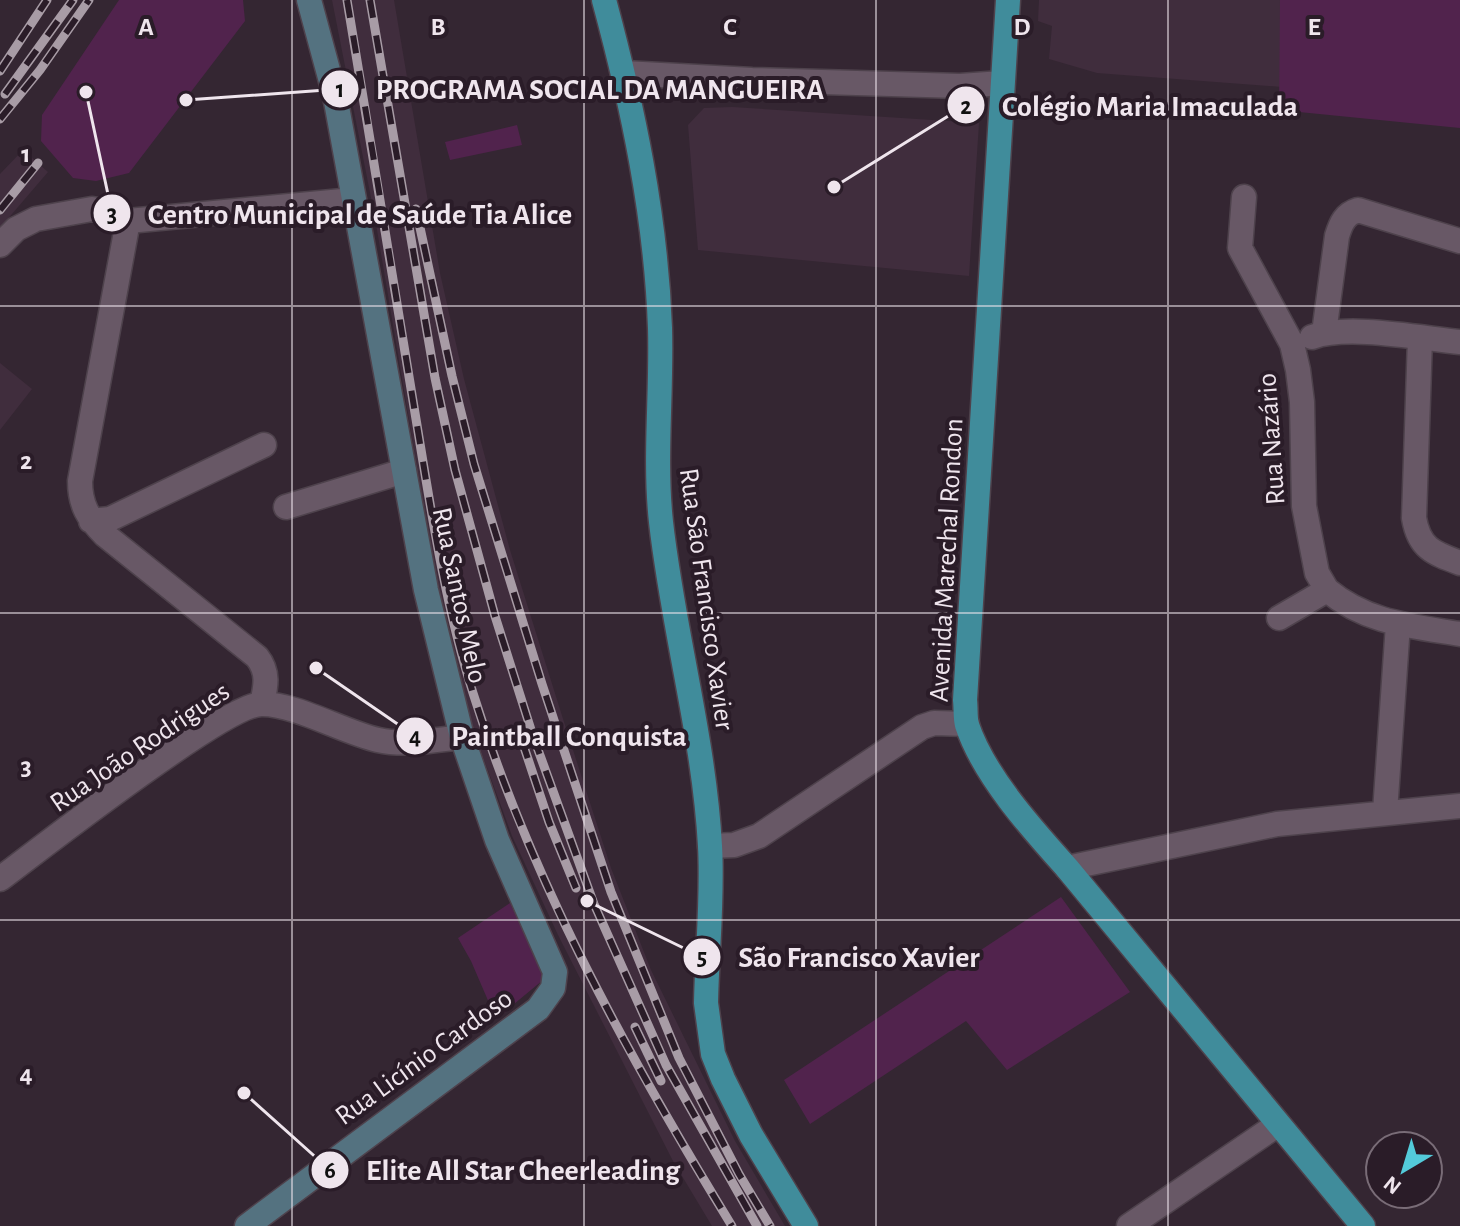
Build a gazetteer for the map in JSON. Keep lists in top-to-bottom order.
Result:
{
  "streets": {
    "main road": [
      "Avenida Marechal Rondon",
      "Rua Santos Melo",
      "Rua São Francisco Xavier",
      "Rua Licínio Cardoso"
    ],
    "street": ["Rua Nazário", "Rua João Rodrigues"]
  },
  "crossings": [
    ["Rua Santos Melo", "Rua João Rodrigues"],
    ["Rua Santos Melo", "Rua Licínio Cardoso"]
  ],
  "places": [
    "Centro Municipal de Saúde Tia Alice",
    "PROGRAMA SOCIAL DA MANGUEIRA",
    "Colégio Maria Imaculada",
    "Paintball Conquista",
    "São Francisco Xavier",
    "Elite All Star Cheerleading"
  ],
  "north": "bottom left",
  "grid": {
    "columns": [
      "A",
      "B",
      "C",
      "D",
      "E"
    ],
    "rows": [
      "1",
      "2",
      "3",
      "4"
    ]
  }
}
